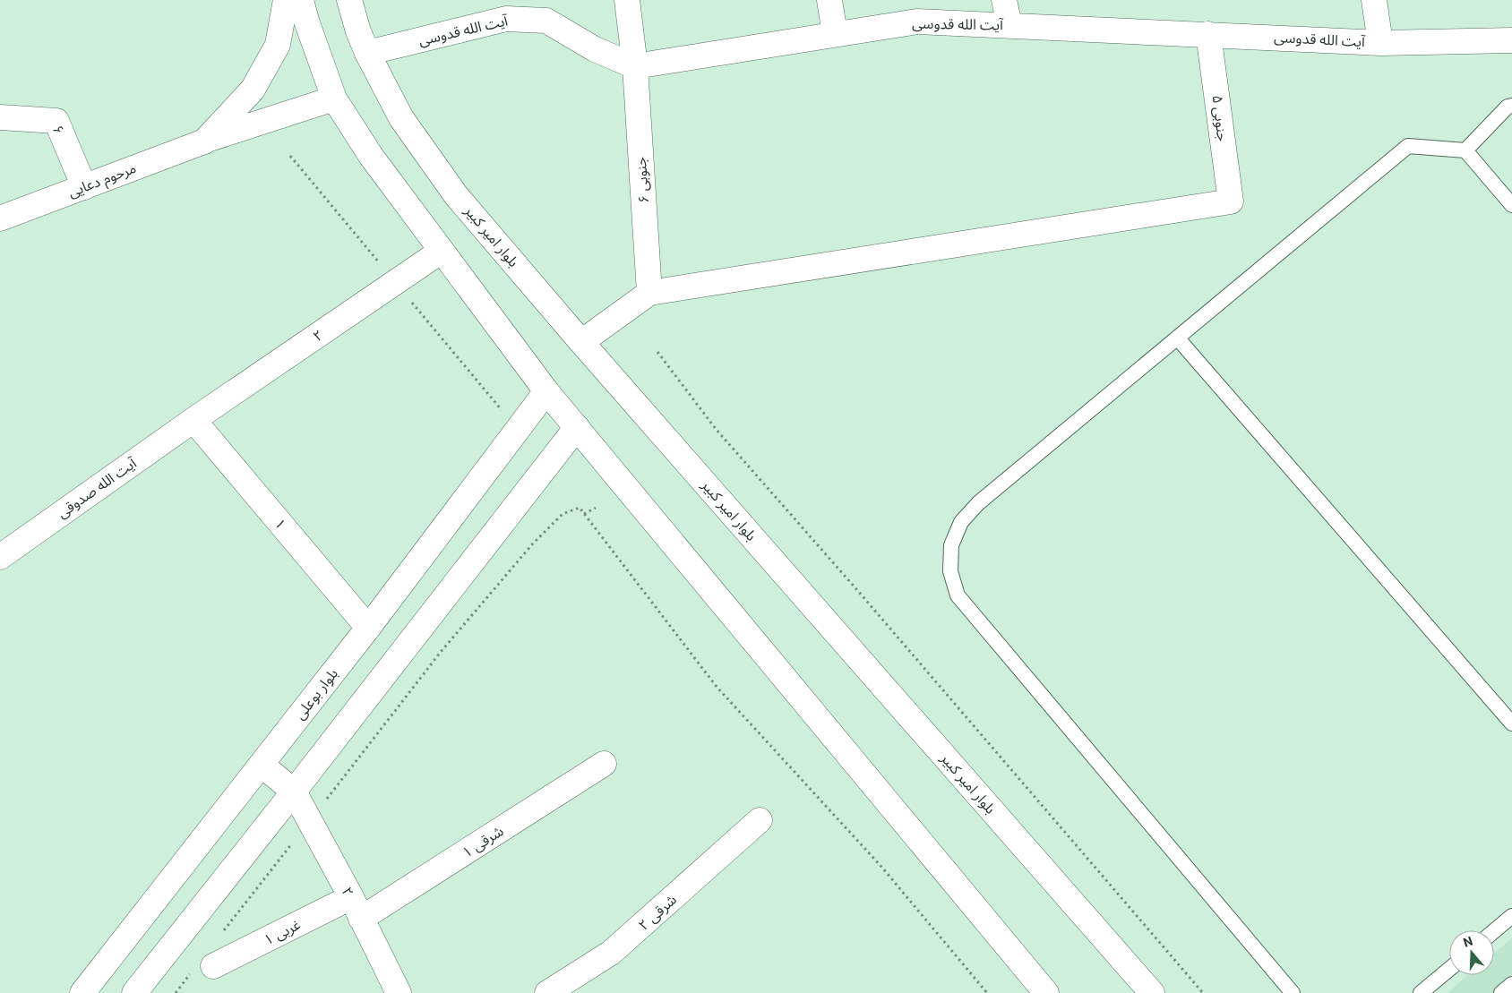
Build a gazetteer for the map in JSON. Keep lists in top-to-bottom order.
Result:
{
  "streets": {
    "street": [
      "آیت الله قدوسی",
      "۵ جنوبی",
      "۶",
      "مرحوم دعایی",
      "۶ جنوبی",
      "بلوار امیر کبیر",
      "۲",
      "آیت الله صدوقی",
      "۱",
      "بلوار بوعلی",
      "شرقی ۱",
      "شرقی ۲",
      "غربی ۱"
    ]
  },
  "crossings": [
    ["آیت الله قدوسی", "۵ جنوبی"],
    ["آیت الله قدوسی", "۶ جنوبی"],
    ["آیت الله قدوسی", "بلوار امیر کبیر"],
    ["۵ جنوبی", "۶ جنوبی"],
    ["۶", "مرحوم دعایی"],
    ["۲", "آیت الله صدوقی"],
    ["۲", "۱"],
    ["۲", "شرقی ۱"],
    ["۲", "غربی ۱"],
    ["آیت الله صدوقی", "۱"],
    ["۱", "بلوار بوعلی"],
    ["شرقی ۱", "غربی ۱"]
  ],
  "north": "top"
}
